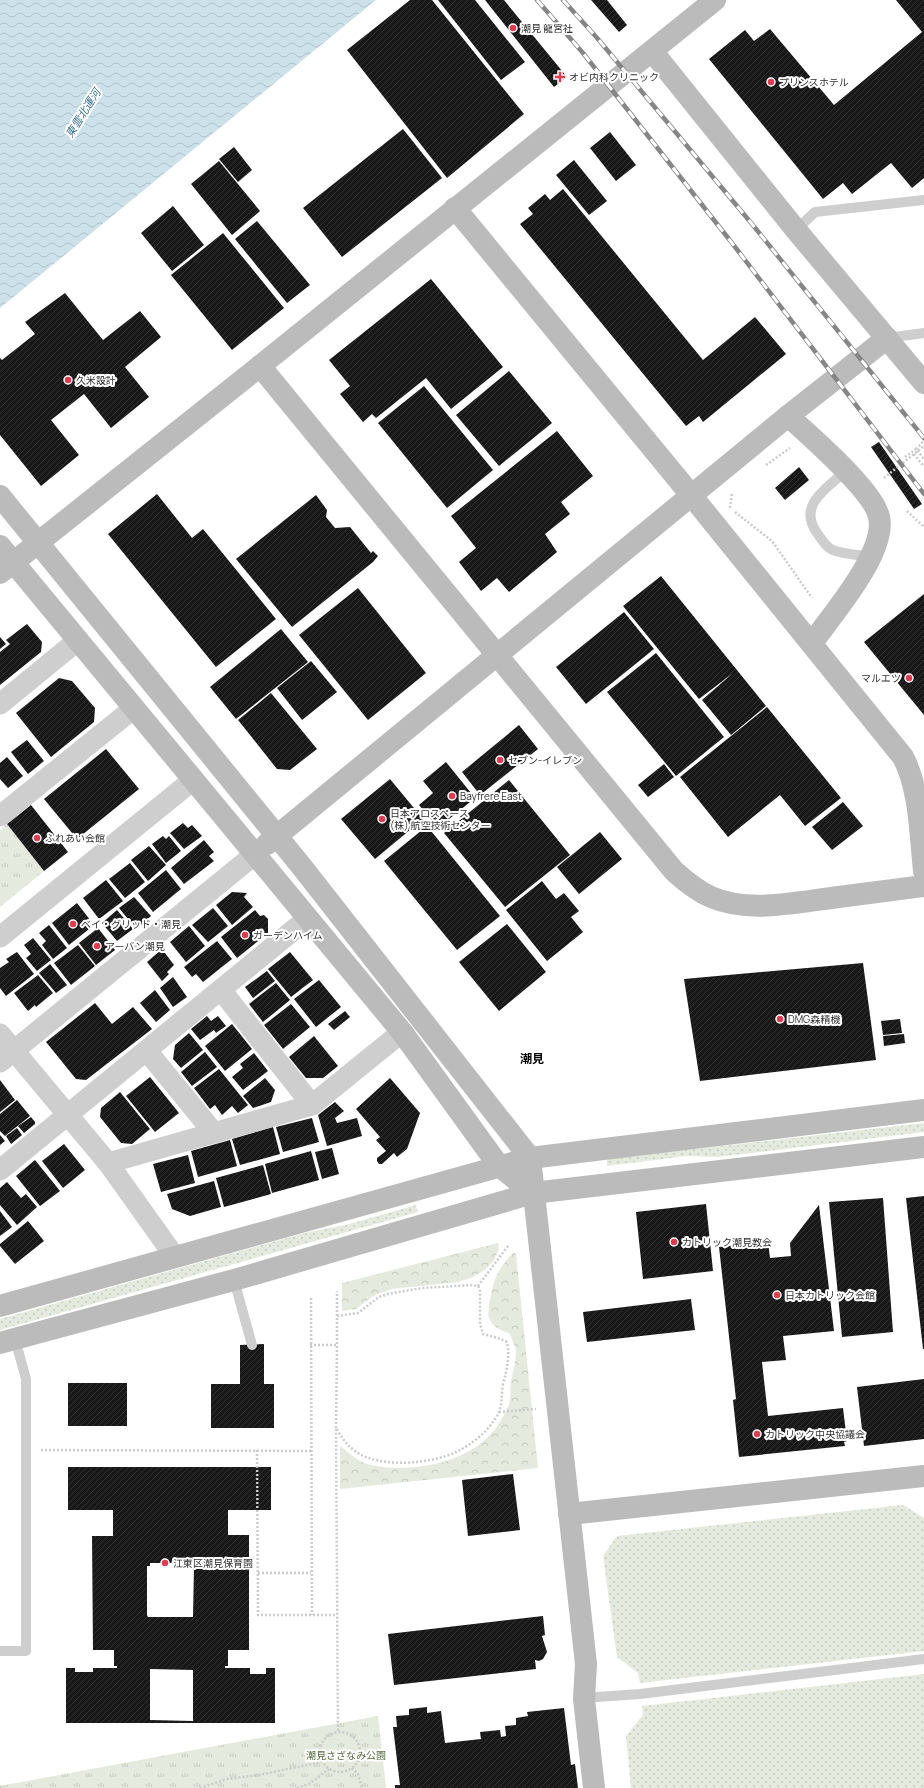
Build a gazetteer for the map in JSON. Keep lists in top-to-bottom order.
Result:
{
  "districts": ["潮見"],
  "water": ["東雲北運河"],
  "parks": ["潮見さざなみ公園"],
  "places": {
    "other": [
      "潮見 龍宮社",
      "プリンスホテル",
      "久米設計",
      "マルエツ",
      "セブン-イレブン",
      "Bayfrere East",
      "日本アロスペース (株) 航空技術センター",
      "ふれあい会館",
      "ベイ・グリッド・潮見",
      "ガーデンハイム",
      "アーバン潮見",
      "DMG森精機",
      "カトリック潮見教会",
      "日本カトリック会館",
      "カトリック中央協議会",
      "江東区潮見保育園"
    ],
    "health": ["オビ内科クリニック"]
  }
}
